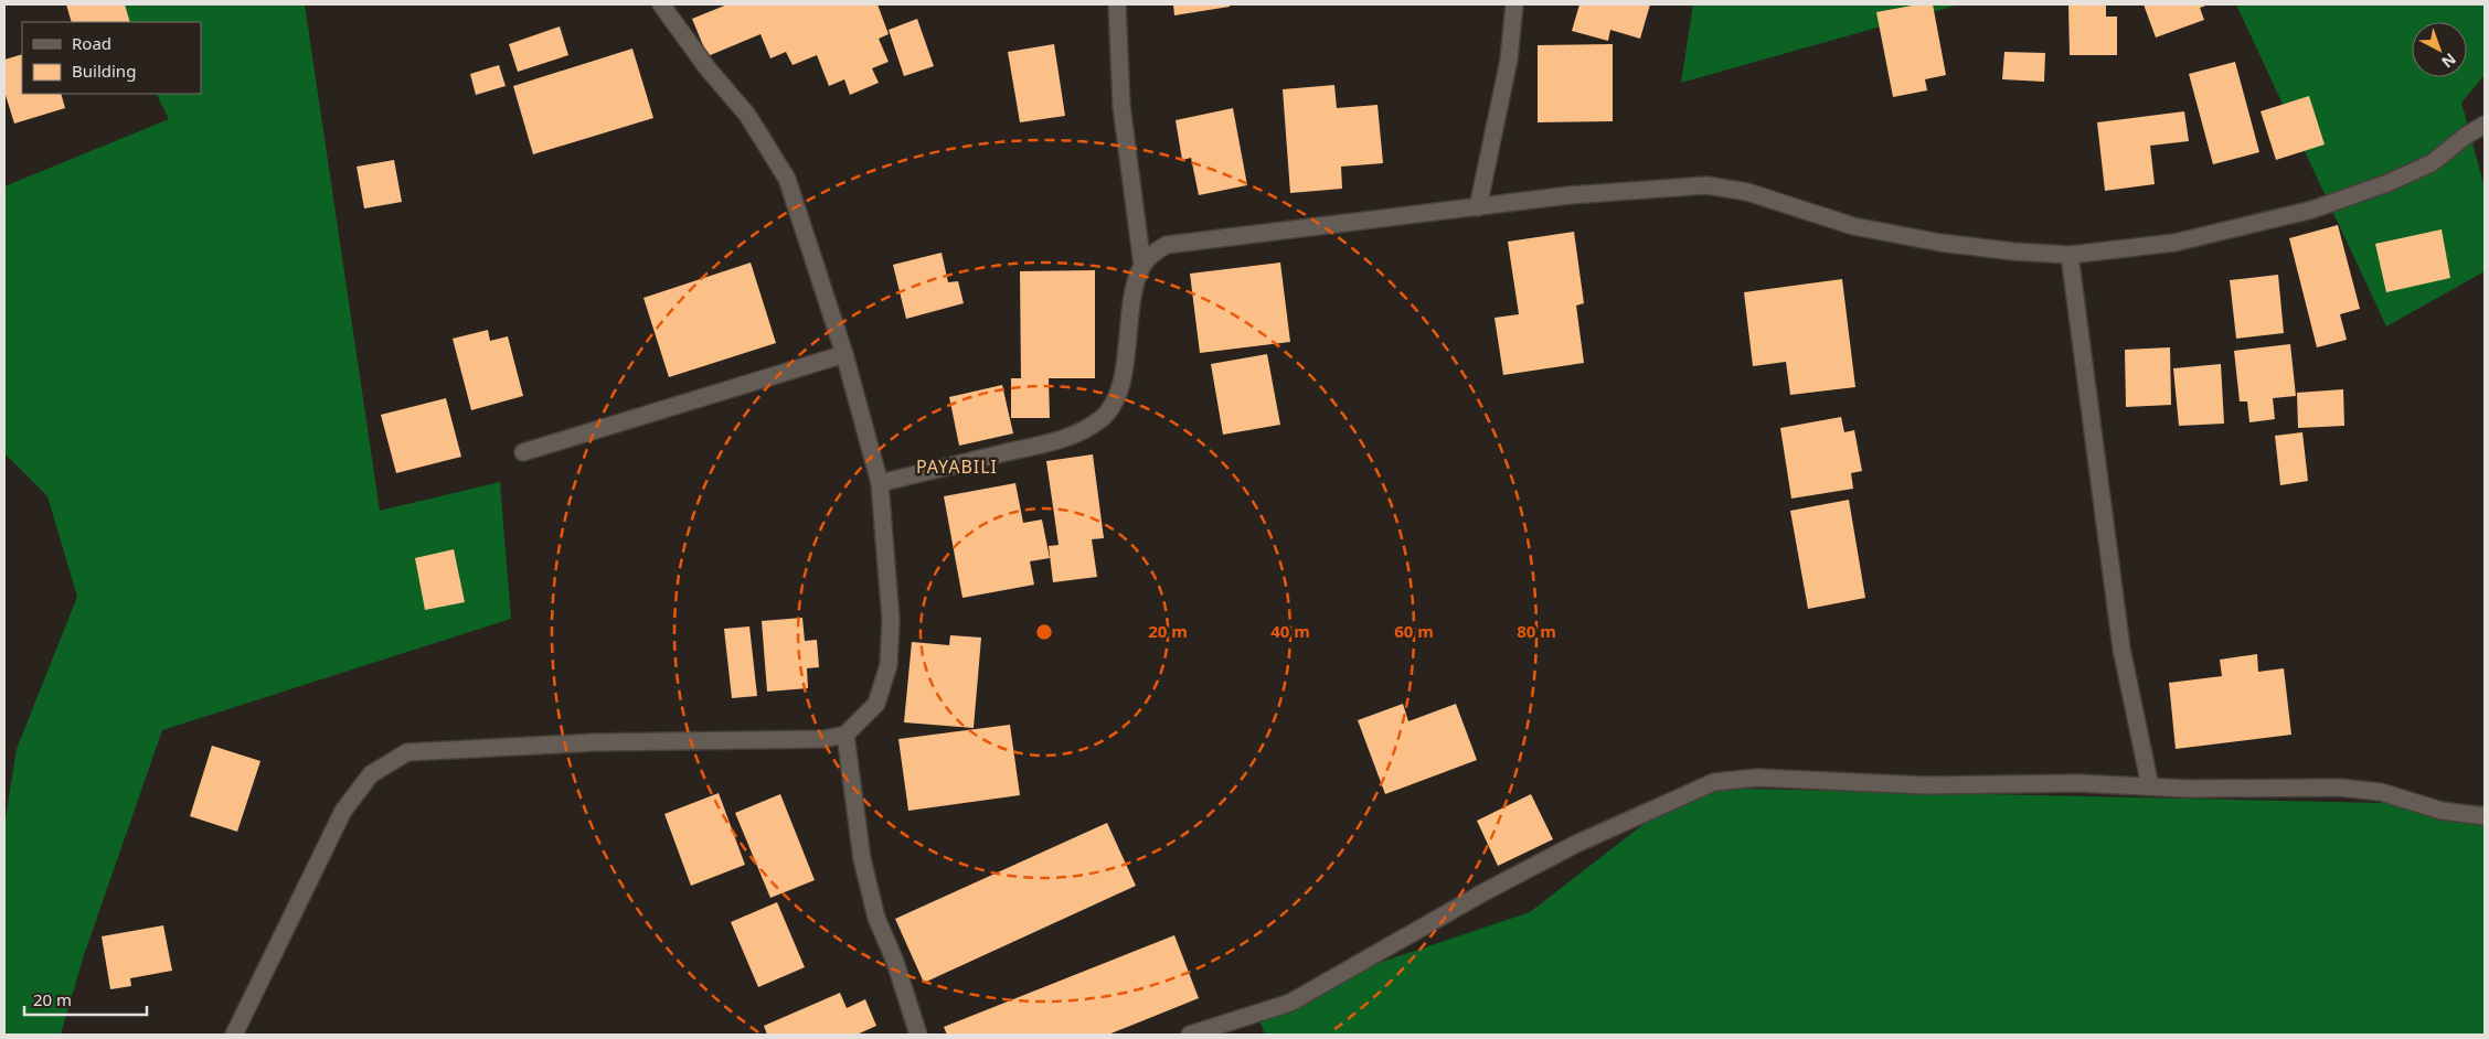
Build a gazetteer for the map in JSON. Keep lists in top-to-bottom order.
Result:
{
  "districts": ["PAYABILI"],
  "legend": ["Road", "Building"],
  "scale_bar": "20 m",
  "north": "bottom right",
  "rings": [
    "20 m",
    "40 m",
    "60 m",
    "80 m"
  ]
}
